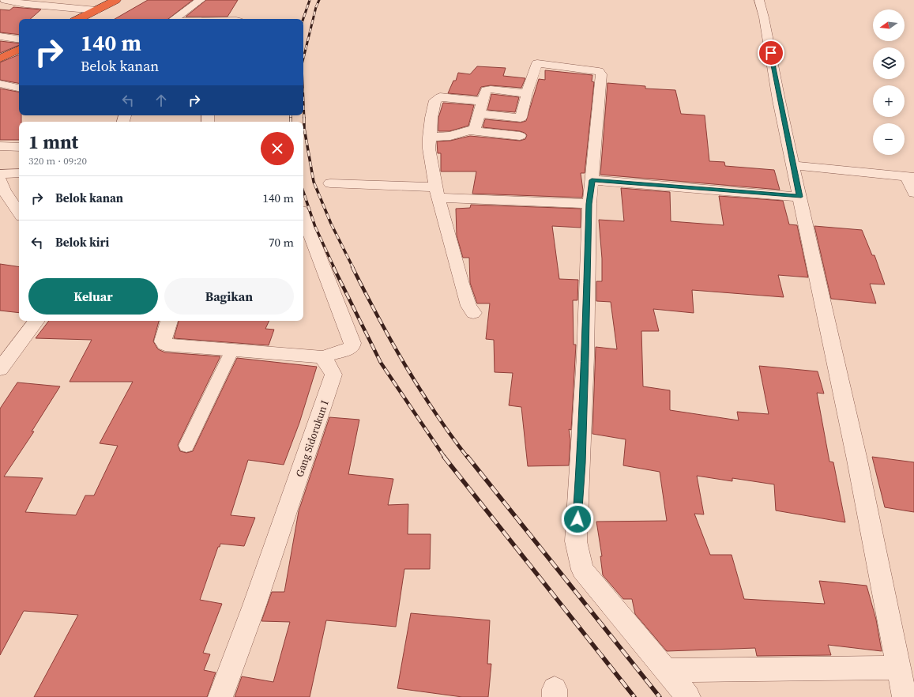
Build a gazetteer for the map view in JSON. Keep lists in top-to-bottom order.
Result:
{
  "streets": {
    "street": ["Gang Sidorukun I"]
  },
  "north": "left",
  "page": {
    "map_buttons": ["+", "−"],
    "turn": ["140 m", "Belok kanan"],
    "heading": ["1 mnt", "320 m · 09:20"],
    "list": [
      {
        "name": "Belok kanan",
        "value": "140 m"
      },
      {
        "name": "Belok kiri",
        "value": "70 m"
      }
    ],
    "buttons": ["Keluar", "Bagikan"]
  }
}
